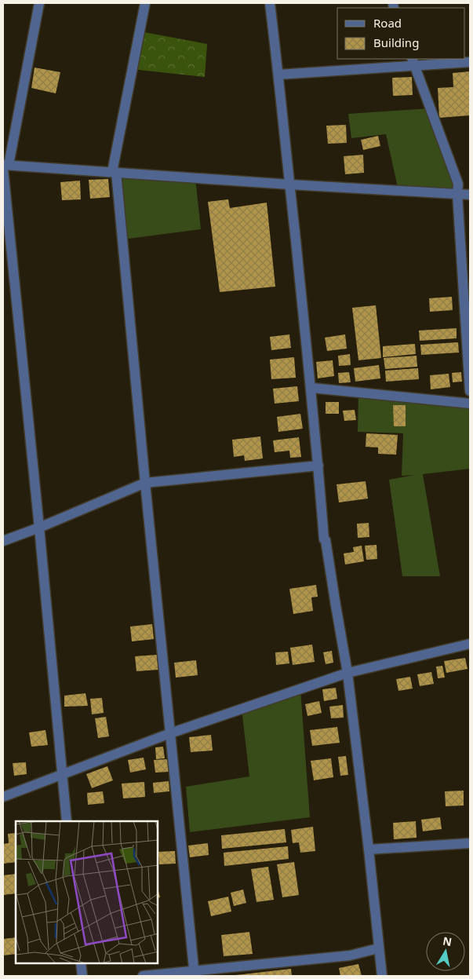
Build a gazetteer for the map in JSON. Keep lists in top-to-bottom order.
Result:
{
  "legend": ["Road", "Building"],
  "north": "top"
}
